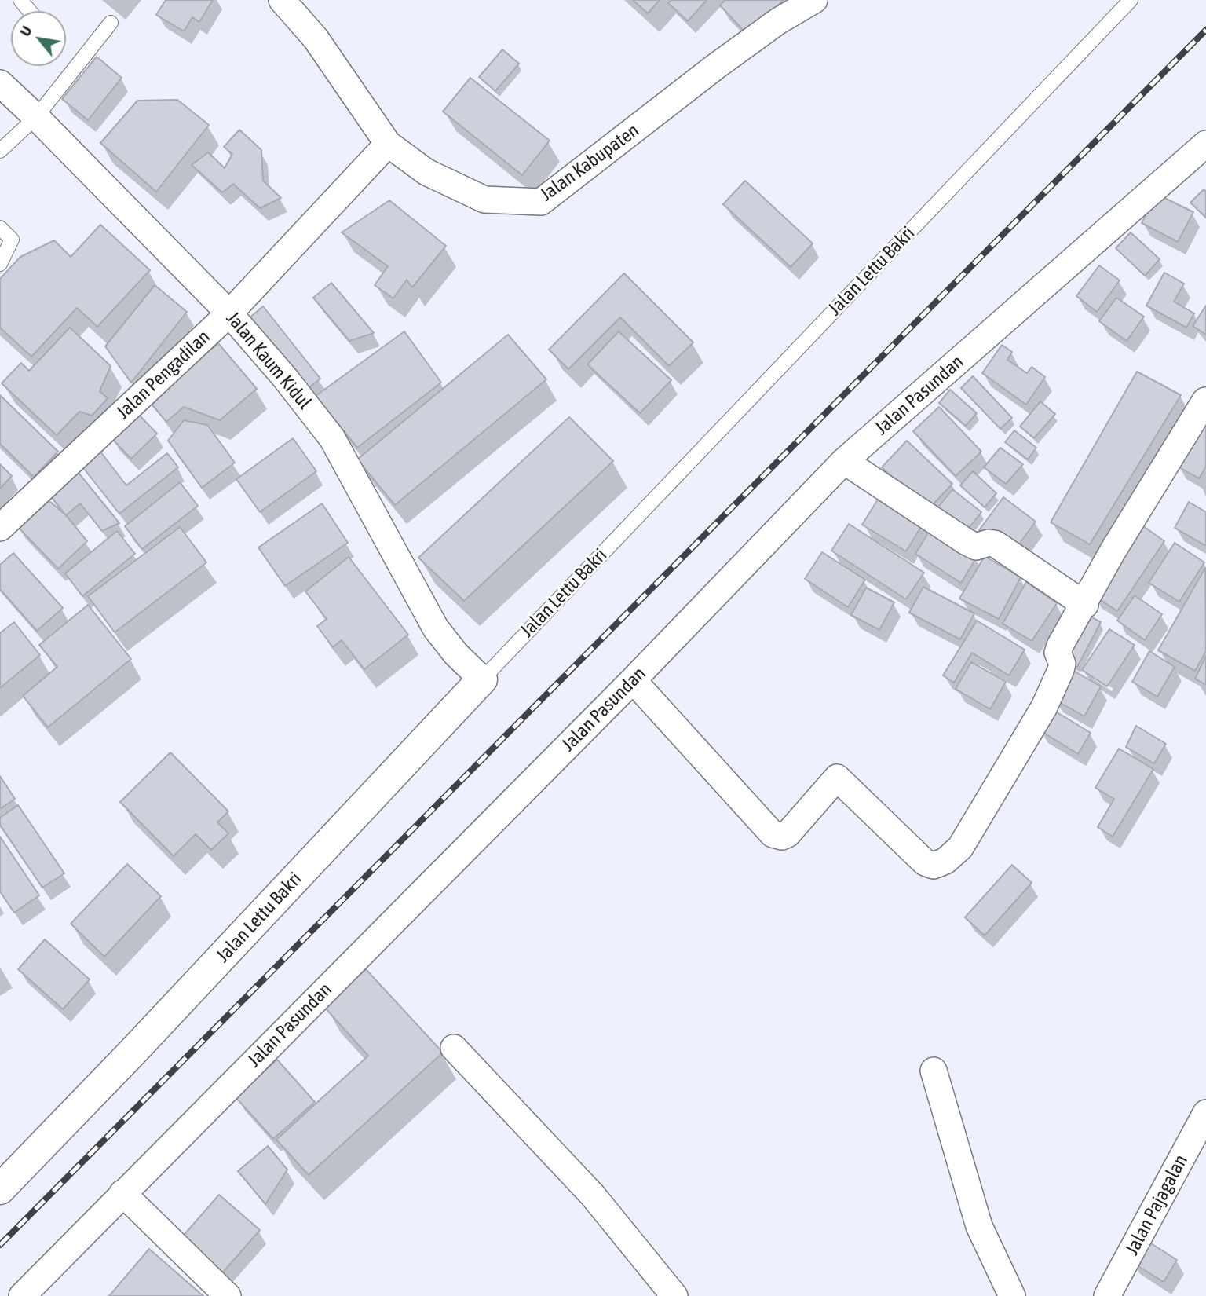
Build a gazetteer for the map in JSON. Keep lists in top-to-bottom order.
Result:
{
  "streets": {
    "street": [
      "Jalan Kabupaten",
      "Jalan Lettu Bakri",
      "Jalan Kaum Kidul",
      "Jalan Pengadilan",
      "Jalan Pasundan",
      "Jalan Pajagalan"
    ]
  },
  "crossings": [
    ["Jalan Kabupaten", "Jalan Pengadilan"],
    ["Jalan Lettu Bakri", "Jalan Kaum Kidul"],
    ["Jalan Kaum Kidul", "Jalan Pengadilan"]
  ],
  "north": "top left"
}
